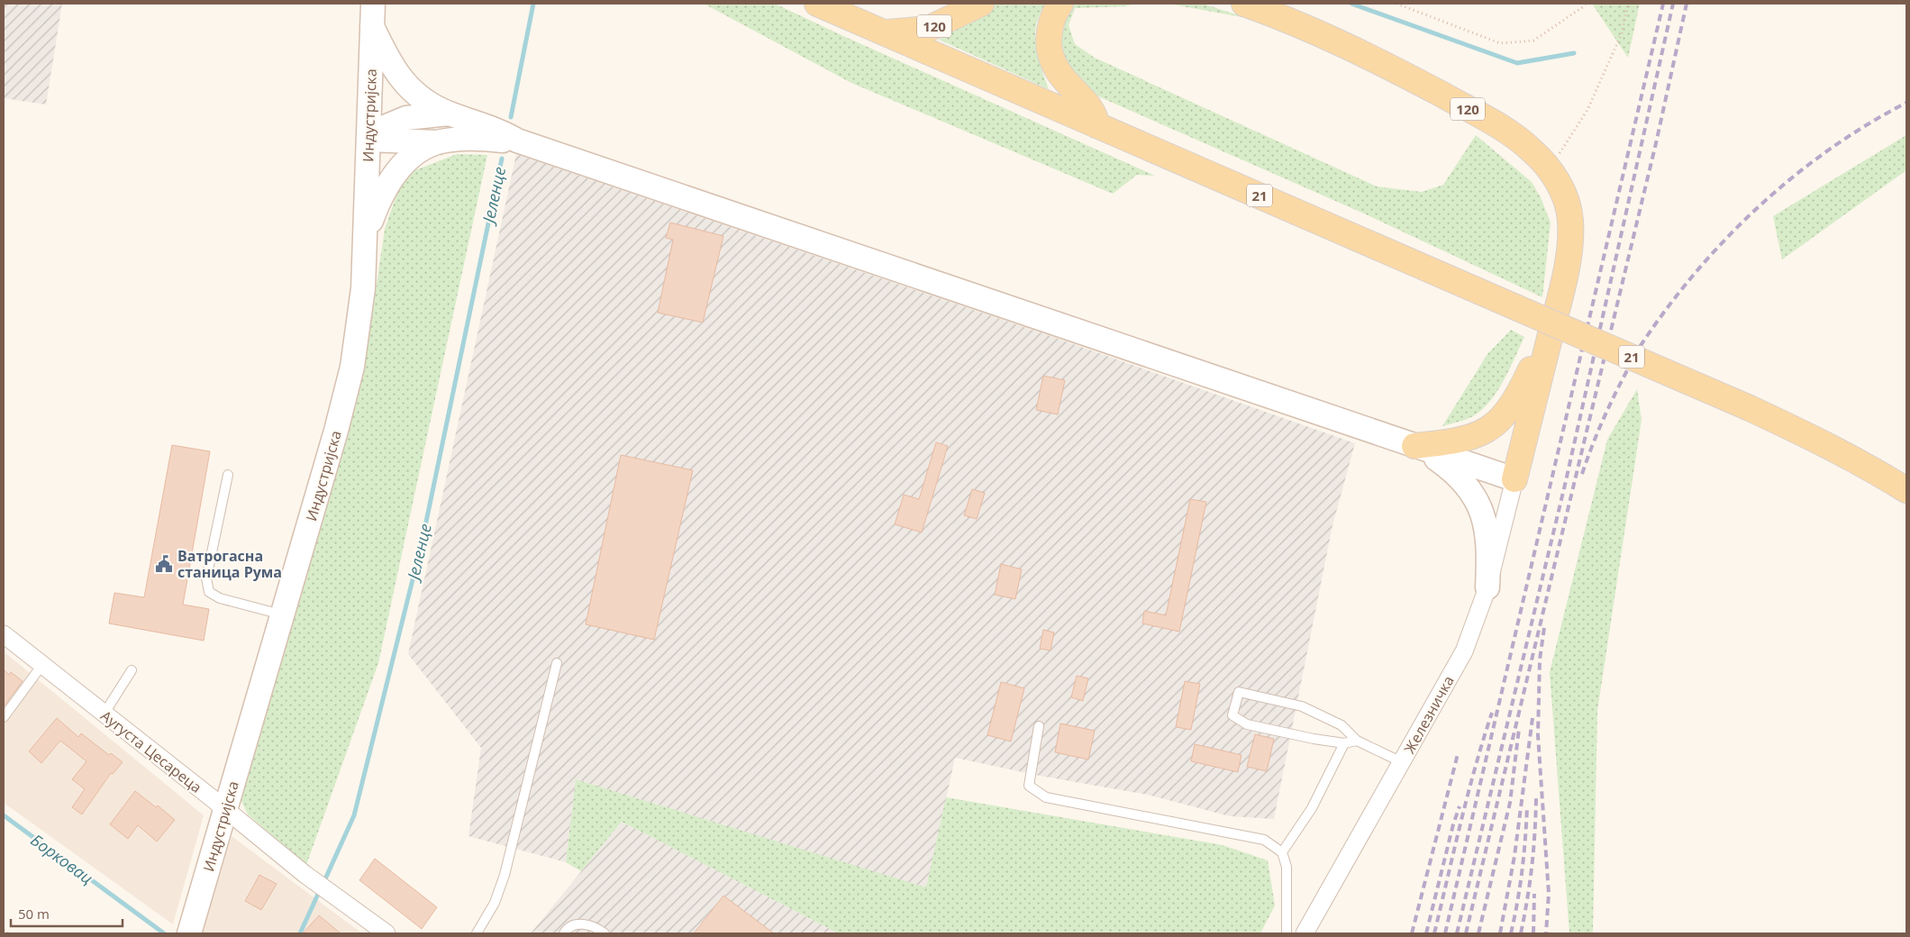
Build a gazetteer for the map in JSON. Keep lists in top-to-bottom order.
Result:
{
  "streets": {
    "main road": ["120", "Индустријска", "21"],
    "street": ["Железничка", "Аугуста Цесареца"]
  },
  "crossings": [
    ["120", "21"],
    ["120", "Железничка"],
    ["Индустријска", "Аугуста Цесареца"]
  ],
  "water": ["Јеленце", "Борковац"],
  "places": {
    "public building": ["Ватрогасна станица Рума"]
  },
  "scale_bar": "50 m"
}
